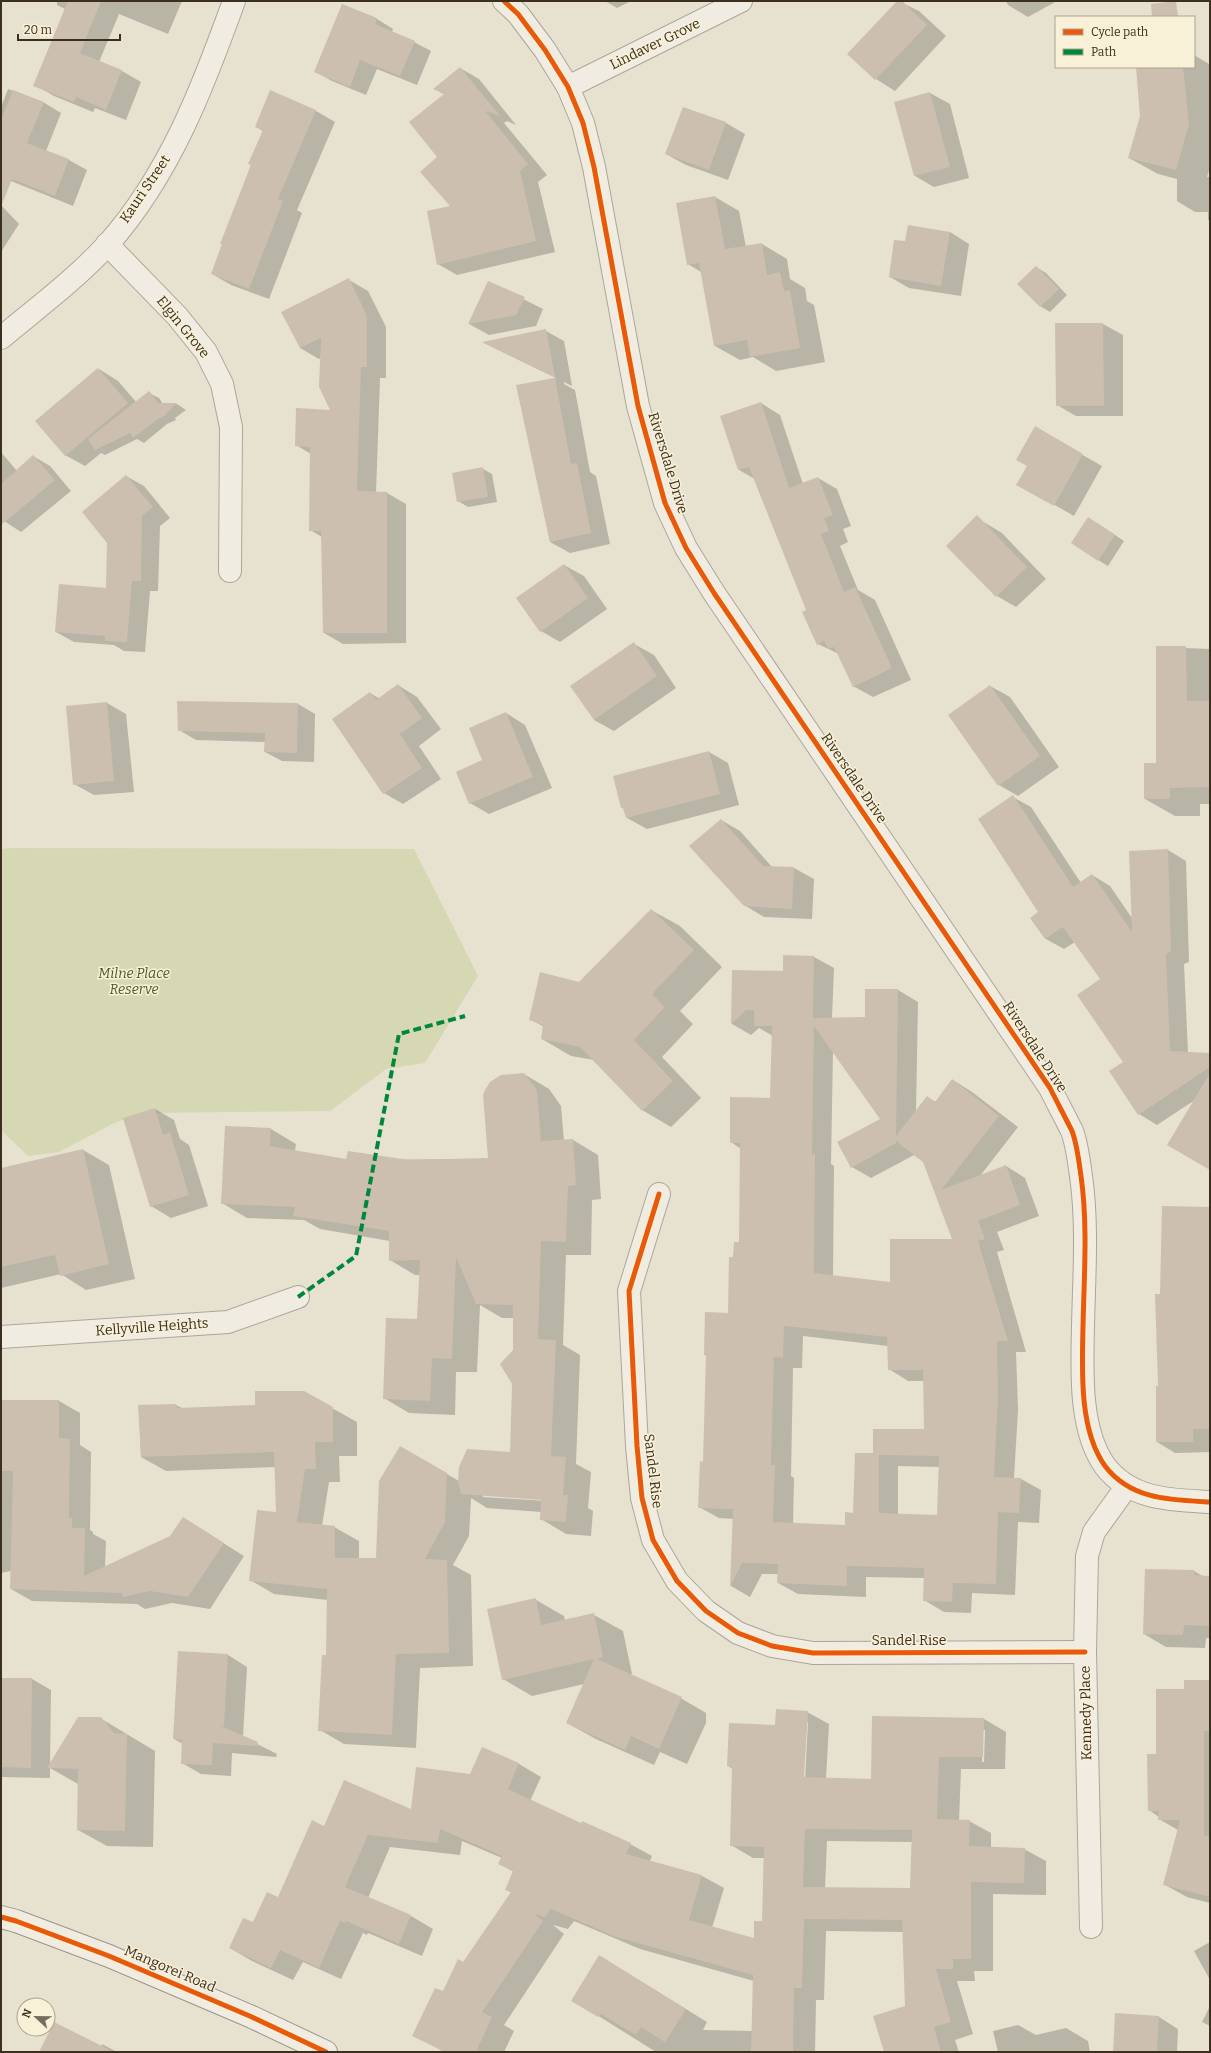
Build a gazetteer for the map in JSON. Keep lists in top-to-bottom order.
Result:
{
  "streets": {
    "street": [
      "Lindaver Grove",
      "Kauri Street",
      "Elgin Grove",
      "Riversdale Drive",
      "Kellyville Heights",
      "Sandel Rise",
      "Kennedy Place",
      "Mangorei Road"
    ]
  },
  "crossings": [
    ["Lindaver Grove", "Riversdale Drive"],
    ["Kauri Street", "Elgin Grove"],
    ["Riversdale Drive", "Kennedy Place"],
    ["Sandel Rise", "Kennedy Place"]
  ],
  "parks": ["Milne Place Reserve"],
  "legend": ["Cycle path", "Path"],
  "scale_bar": "20 m",
  "north": "left"
}
